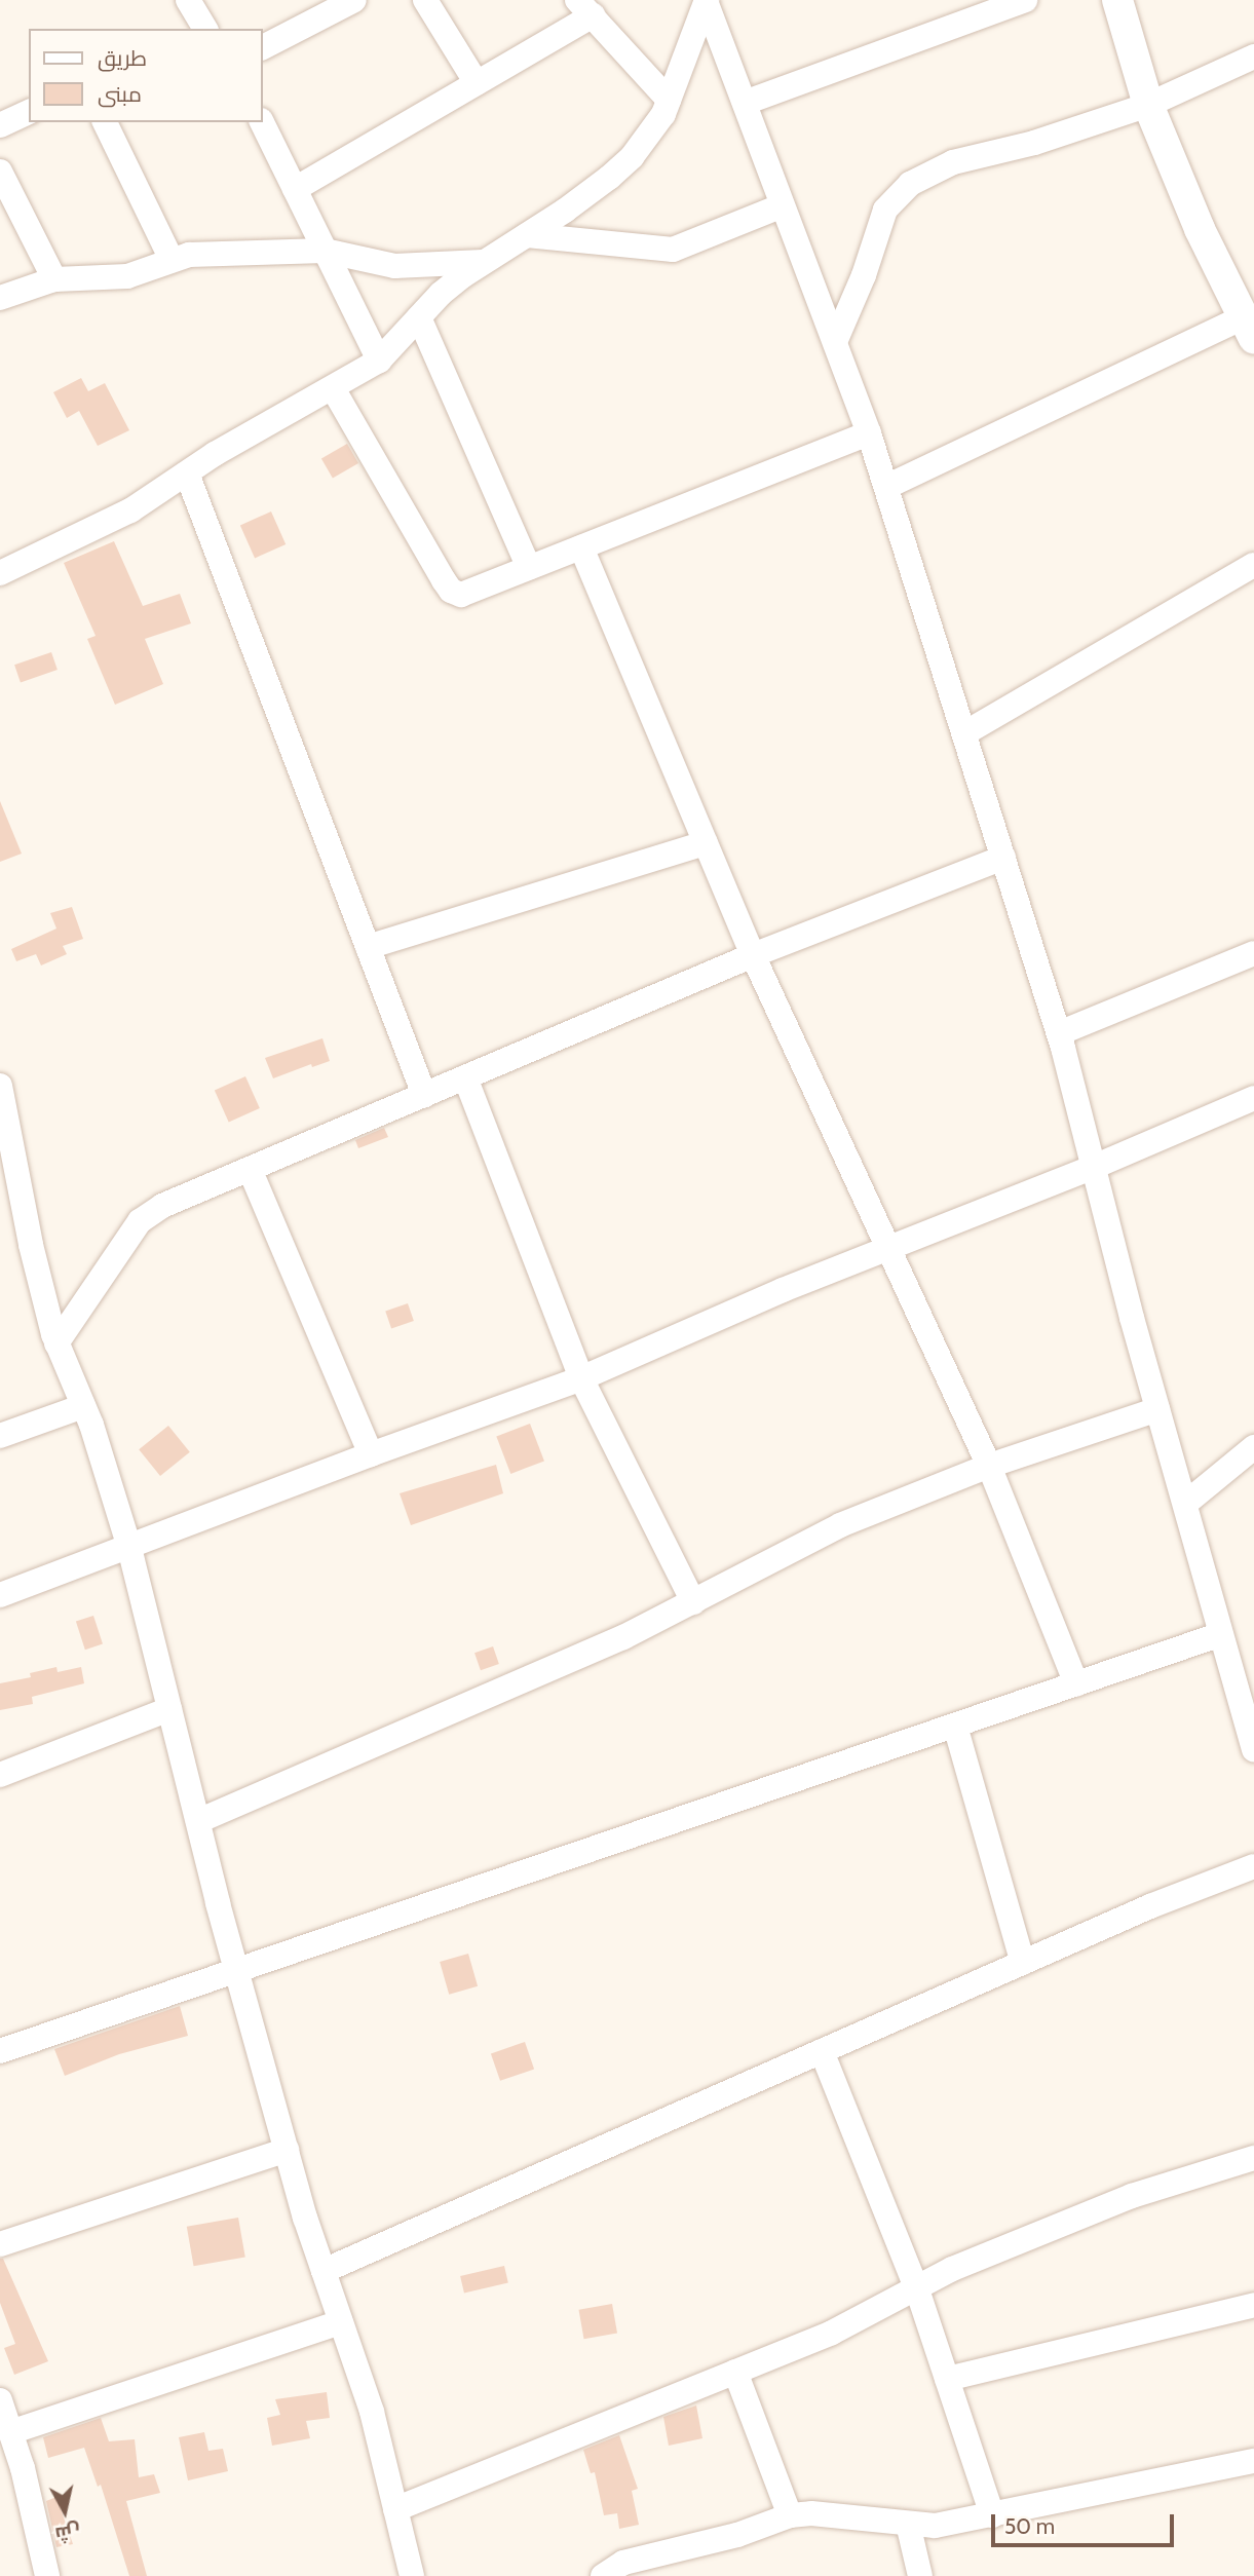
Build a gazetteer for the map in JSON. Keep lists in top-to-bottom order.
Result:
{
  "legend": ["طريق", "مبنى"],
  "scale_bar": "50 m",
  "north": "bottom"
}
